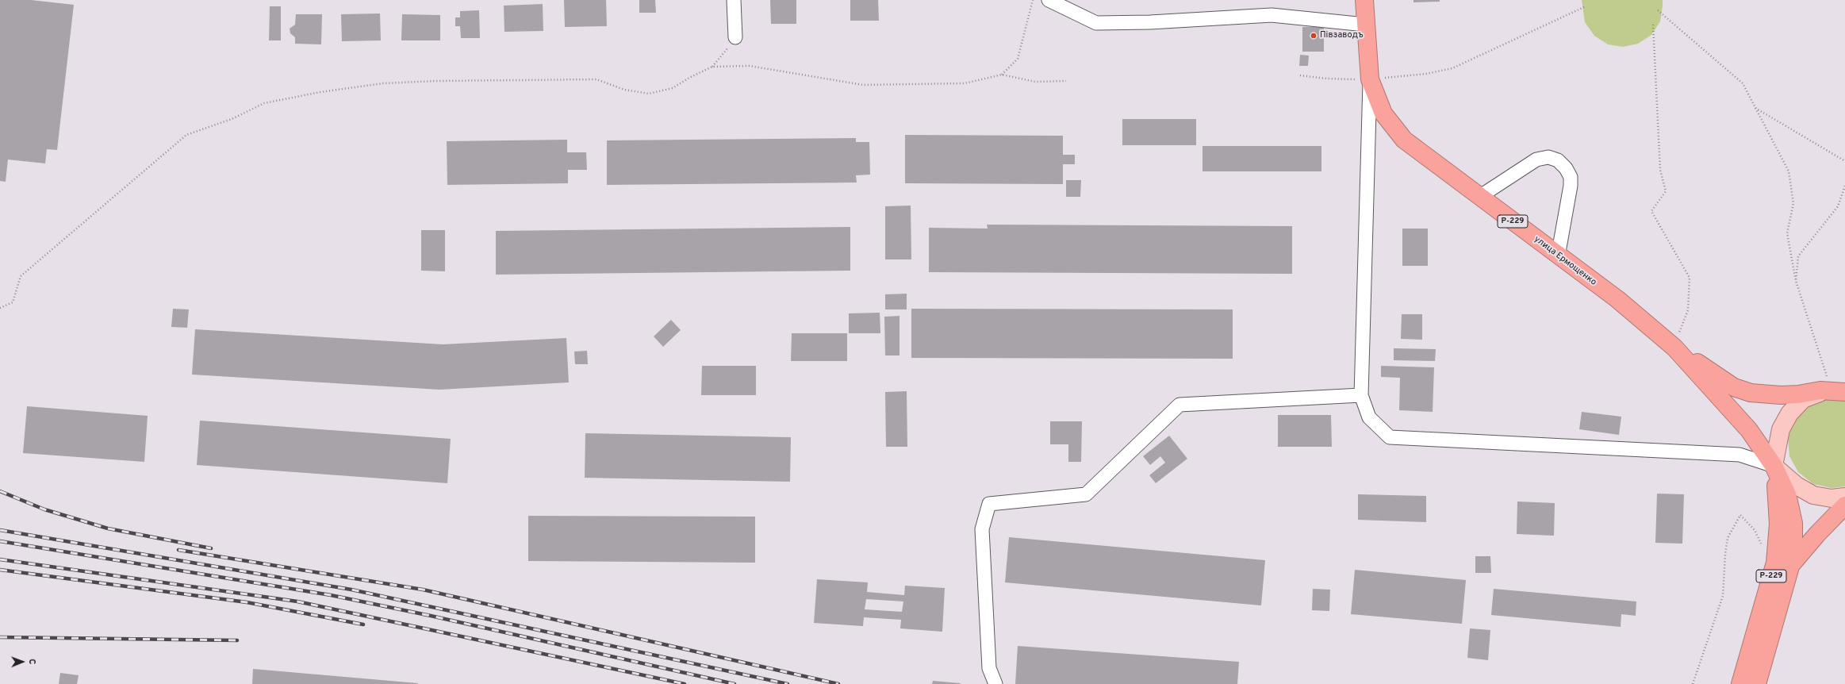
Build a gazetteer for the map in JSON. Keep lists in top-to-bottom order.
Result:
{
  "streets": {
    "highway": ["Р-229", "улица Ермощенко"]
  },
  "crossings": [
    ["Р-229", "улица Ермощенко"]
  ],
  "places": ["Пiвзаводъ"],
  "north": "right"
}
